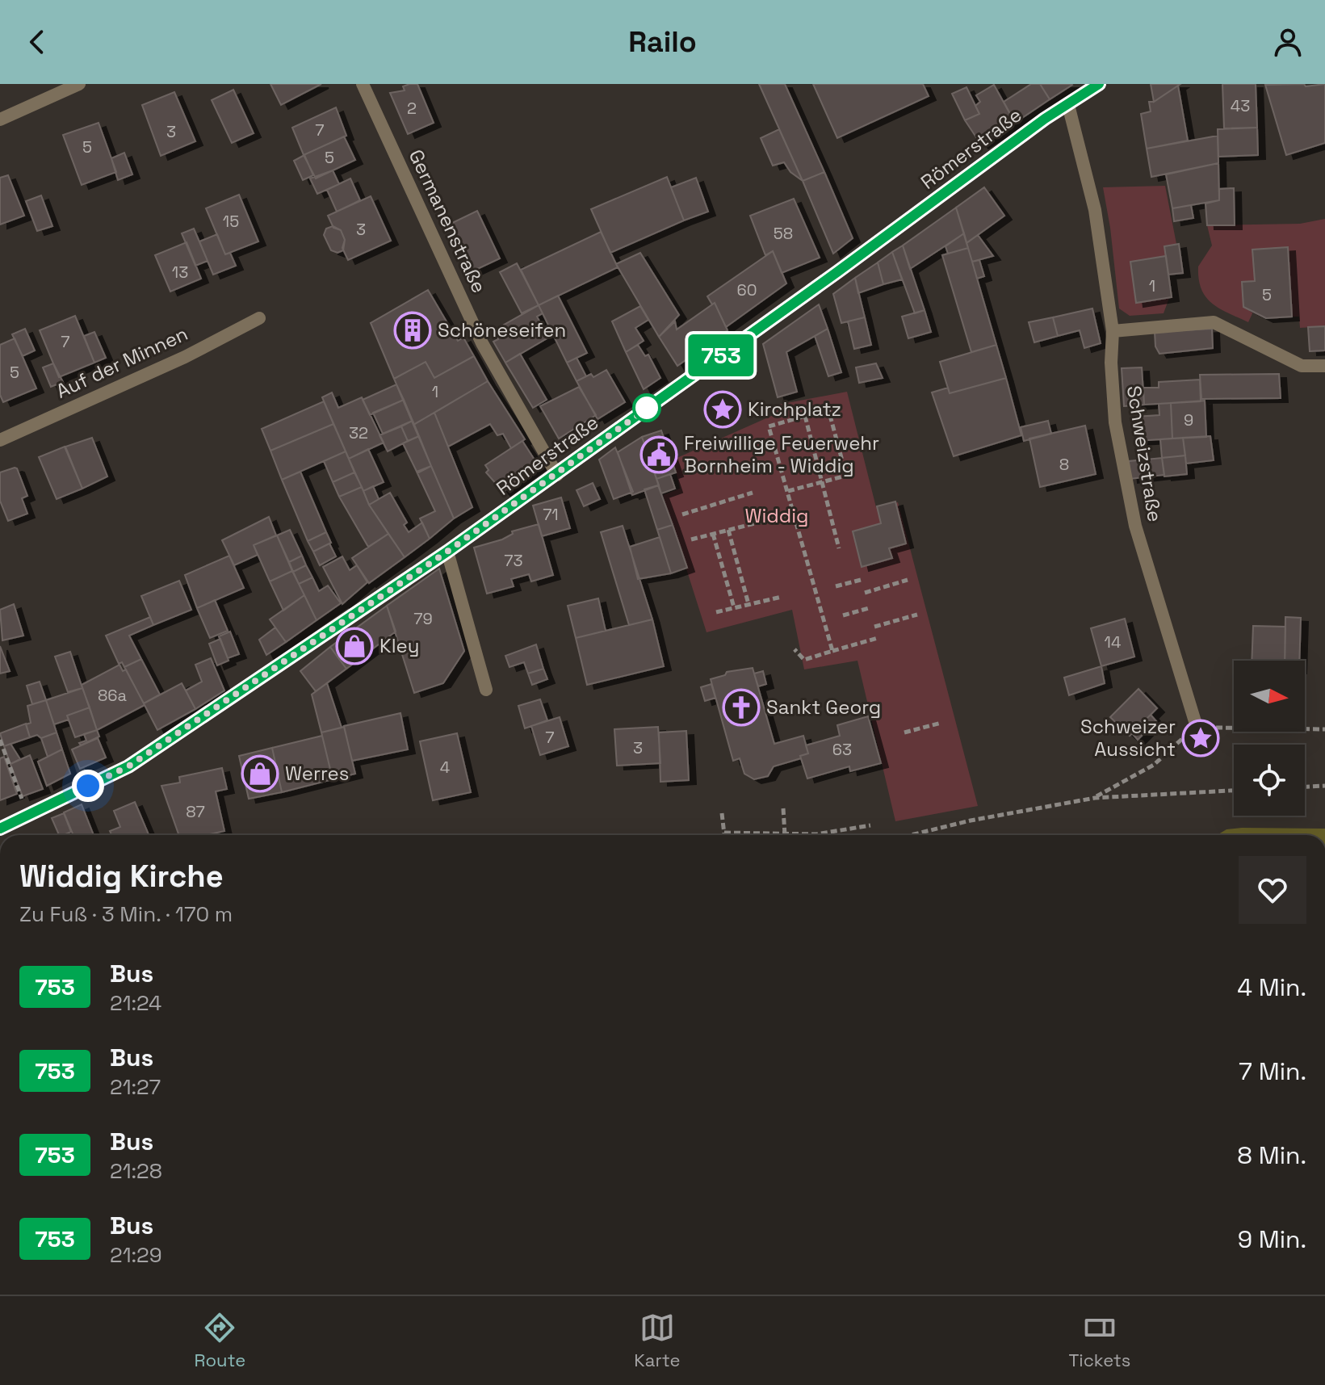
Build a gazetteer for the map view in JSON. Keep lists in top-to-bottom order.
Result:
{
  "streets": {
    "street": [
      "Römerstraße",
      "Germanenstraße",
      "Auf der Minnen",
      "Schweizstraße"
    ]
  },
  "crossings": [
    ["Römerstraße", "Germanenstraße"],
    ["Römerstraße", "Schweizstraße"]
  ],
  "parks": ["Widdig"],
  "places": {
    "building": ["Schöneseifen"],
    "place": ["Kirchplatz", "Schweizer Aussicht"],
    "public building": ["Freiwillige Feuerwehr Bornheim - Widdig"],
    "shop": ["Kley", "Werres"],
    "church": ["Sankt Georg"]
  },
  "lines": ["bus line 753"],
  "house_numbers": [
    "43",
    "2",
    "7",
    "3",
    "5",
    "5",
    "15",
    "3",
    "58",
    "13",
    "1",
    "60",
    "5",
    "7",
    "5",
    "1",
    "9",
    "32",
    "8",
    "71",
    "73",
    "79",
    "14",
    "86a",
    "7",
    "3",
    "63",
    "4",
    "87"
  ],
  "north": "right",
  "page": {
    "header": "Railo",
    "on_map": "753",
    "heading": ["Widdig Kirche", "Zu Fuß · 3 Min. · 170 m"],
    "list": [
      {
        "mark": "753",
        "name": "Bus",
        "note": "21:24",
        "value": "4 Min."
      },
      {
        "mark": "753",
        "name": "Bus",
        "note": "21:27",
        "value": "7 Min."
      },
      {
        "mark": "753",
        "name": "Bus",
        "note": "21:28",
        "value": "8 Min."
      },
      {
        "mark": "753",
        "name": "Bus",
        "note": "21:29",
        "value": "9 Min."
      }
    ],
    "tabs": ["Route", "Karte", "Tickets"]
  }
}
